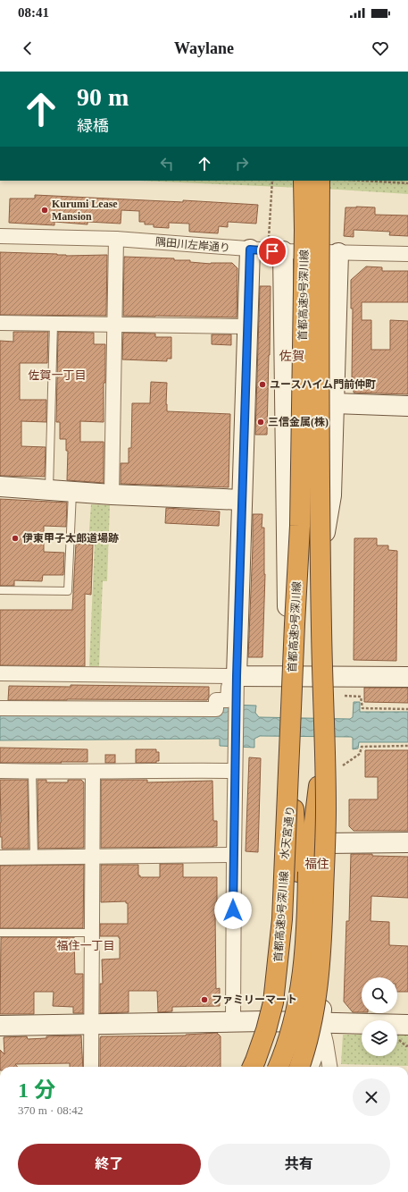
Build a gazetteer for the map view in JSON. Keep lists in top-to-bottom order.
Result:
{
  "streets": {
    "highway": ["首都高速9号深川線"],
    "main road": ["水天宮通り"],
    "street": ["隅田川左岸通り"]
  },
  "districts": [
    "佐賀",
    "佐賀一丁目",
    "福住",
    "福住一丁目"
  ],
  "places": [
    "Kurumi Lease Mansion",
    "ユースハイム門前仲町",
    "三信金属(株)",
    "伊東甲子太郎道場跡",
    "ファミリーマート"
  ],
  "page": {
    "status": "08:41",
    "header": "Waylane",
    "turn": ["90 m", "緑橋"],
    "heading": ["1 分", "370 m · 08:42"],
    "buttons": ["終了", "共有"]
  }
}
